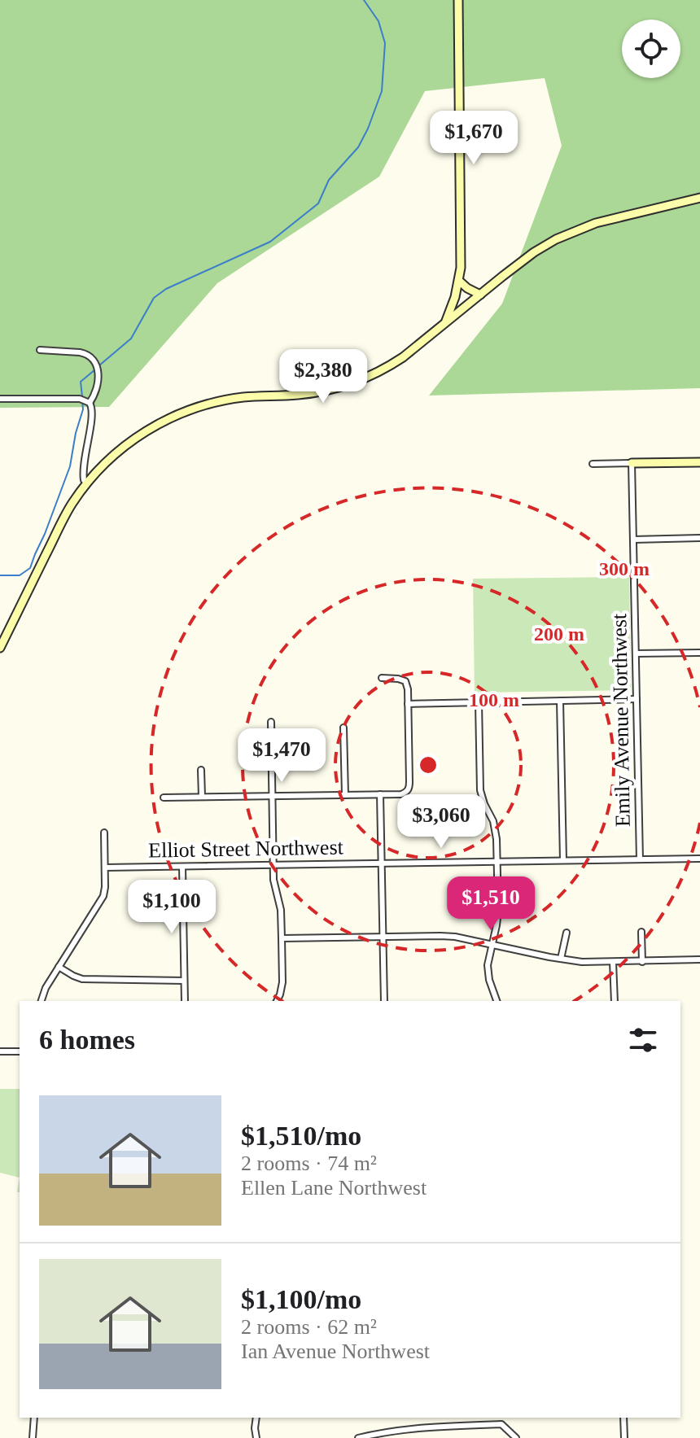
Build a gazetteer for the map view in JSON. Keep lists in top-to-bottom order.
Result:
{
  "streets": {
    "street": ["Emily Avenue Northwest", "Elliot Street Northwest"]
  },
  "crossings": [
    ["Emily Avenue Northwest", "Elliot Street Northwest"]
  ],
  "page": {
    "price": [
      "$1,670",
      "$2,380",
      "$1,470",
      "$3,060",
      "$1,510",
      "$1,100"
    ],
    "heading": "6 homes",
    "list": [
      {
        "name": "$1,510/mo",
        "note": "2 rooms · 74 m² · Ellen Lane Northwest"
      },
      {
        "name": "$1,100/mo",
        "note": "2 rooms · 62 m² · Ian Avenue Northwest"
      }
    ]
  },
  "rings": ["300 m", "200 m", "100 m"]
}
